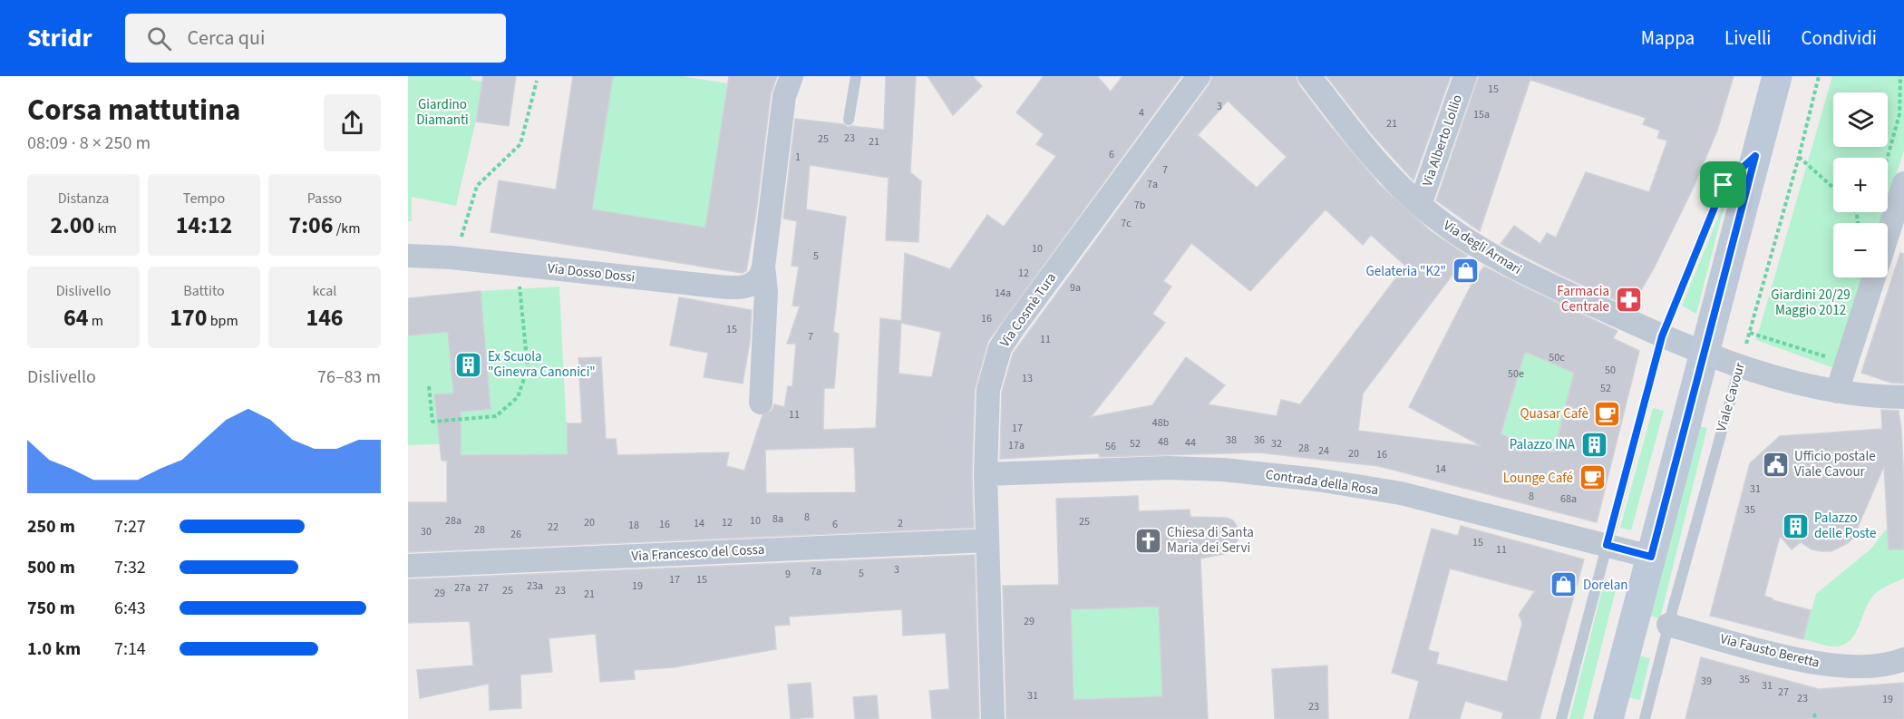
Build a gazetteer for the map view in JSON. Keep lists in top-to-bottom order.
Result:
{
  "streets": {
    "street": [
      "Via Alberto Lollio",
      "Via degli Armari",
      "Via Dosso Dossi",
      "Via Cosmè Tura",
      "Contrada della Rosa",
      "Via Francesco del Cossa",
      "Via Fausto Beretta"
    ],
    "lane": ["Viale Cavour"]
  },
  "crossings": [
    ["Via Alberto Lollio", "Via degli Armari"],
    ["Via degli Armari", "Viale Cavour"],
    ["Via Cosmè Tura", "Contrada della Rosa"],
    ["Via Cosmè Tura", "Via Francesco del Cossa"],
    ["Viale Cavour", "Via Fausto Beretta"]
  ],
  "parks": ["Giardino Diamanti", "Giardini 20/29 Maggio 2012"],
  "places": {
    "shop": ["Gelateria \"K2\"", "Dorelan"],
    "pharmacy": ["Farmacia Centrale"],
    "building": ["Ex Scuola \"Ginevra Canonici\"", "Palazzo INA", "Palazzo delle Poste"],
    "cafe": ["Quasar Cafè", "Lounge Café"],
    "public building": ["Ufficio postale Viale Cavour"],
    "church": ["Chiesa di Santa Maria dei Servi"]
  },
  "house_numbers": [
    "15",
    "3",
    "4",
    "15a",
    "21",
    "23",
    "25",
    "21",
    "6",
    "1",
    "7",
    "7a",
    "7b",
    "7c",
    "10",
    "5",
    "12",
    "9a",
    "14a",
    "16",
    "15",
    "7",
    "11",
    "50c",
    "50",
    "50e",
    "13",
    "52",
    "11",
    "48b",
    "17",
    "38",
    "36",
    "48",
    "44",
    "52",
    "32",
    "17a",
    "56",
    "28",
    "24",
    "20",
    "16",
    "14",
    "31",
    "8",
    "68a",
    "35",
    "8",
    "8a",
    "28a",
    "10",
    "25",
    "20",
    "12",
    "14",
    "2",
    "16",
    "6",
    "18",
    "22",
    "28",
    "30",
    "26",
    "15",
    "11",
    "3",
    "7a",
    "5",
    "9",
    "17",
    "15",
    "23a",
    "19",
    "27a",
    "27",
    "25",
    "23",
    "29",
    "21",
    "29",
    "35",
    "39",
    "31",
    "27",
    "31",
    "23",
    "19",
    "23"
  ],
  "page": {
    "header": "Stridr",
    "search": "Cerca qui",
    "nav": ["Mappa", "Livelli", "Condividi"],
    "heading": ["Corsa mattutina", "08:09 · 8 × 250 m"],
    "map_buttons": ["+", "−"],
    "stats": [
      ["Distanza", "2.00 km"],
      ["Tempo", "14:12"],
      ["Passo", "7:06 /km"],
      ["Dislivello", "64 m"],
      ["Battito", "170 bpm"],
      ["kcal", "146"]
    ],
    "chart": ["Dislivello", "76–83 m"],
    "list": [
      {
        "name": "250 m",
        "note": "7:27"
      },
      {
        "name": "500 m",
        "note": "7:32"
      },
      {
        "name": "750 m",
        "note": "6:43"
      },
      {
        "name": "1.0 km",
        "note": "7:14"
      }
    ]
  }
}
